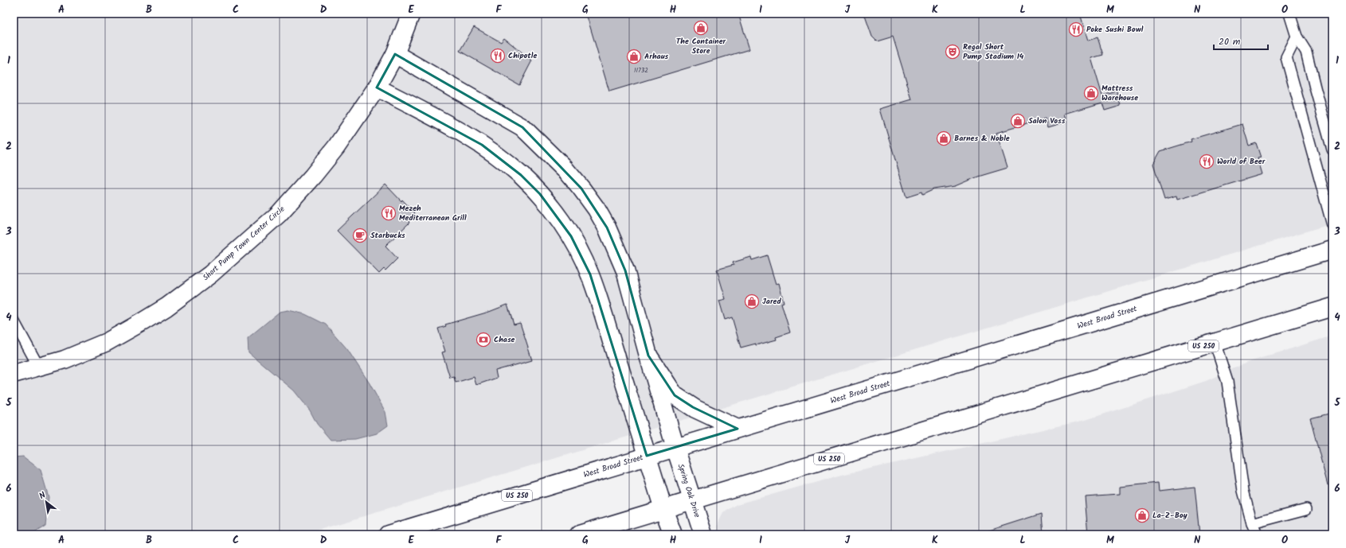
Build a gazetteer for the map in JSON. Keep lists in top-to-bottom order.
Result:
{
  "streets": {
    "main road": [
      "Short Pump Town Center Circle",
      "West Broad Street",
      "US 250",
      "Spring Oak Drive"
    ]
  },
  "crossings": [
    ["Short Pump Town Center Circle", "Spring Oak Drive"],
    ["West Broad Street", "Spring Oak Drive"],
    ["US 250", "Spring Oak Drive"]
  ],
  "places": {
    "shop": [
      "The Container Store",
      "Arhaus",
      "Mattress Warehouse",
      "Salon Voss",
      "Barnes & Noble",
      "Jared",
      "La-Z-Boy"
    ],
    "restaurant": [
      "Poke Sushi Bowl",
      "Chipotle",
      "World of Beer",
      "Mezeh Mediterranean Grill"
    ],
    "theatre": ["Regal Short Pump Stadium 14"],
    "cafe": ["Starbucks"],
    "bank": ["Chase"]
  },
  "house_numbers": ["11732"],
  "scale_bar": "20 m",
  "north": "top left",
  "grid": {
    "columns": [
      "A",
      "B",
      "C",
      "D",
      "E",
      "F",
      "G",
      "H",
      "I",
      "J",
      "K",
      "L",
      "M",
      "N",
      "O"
    ],
    "rows": [
      "1",
      "2",
      "3",
      "4",
      "5",
      "6"
    ]
  }
}
